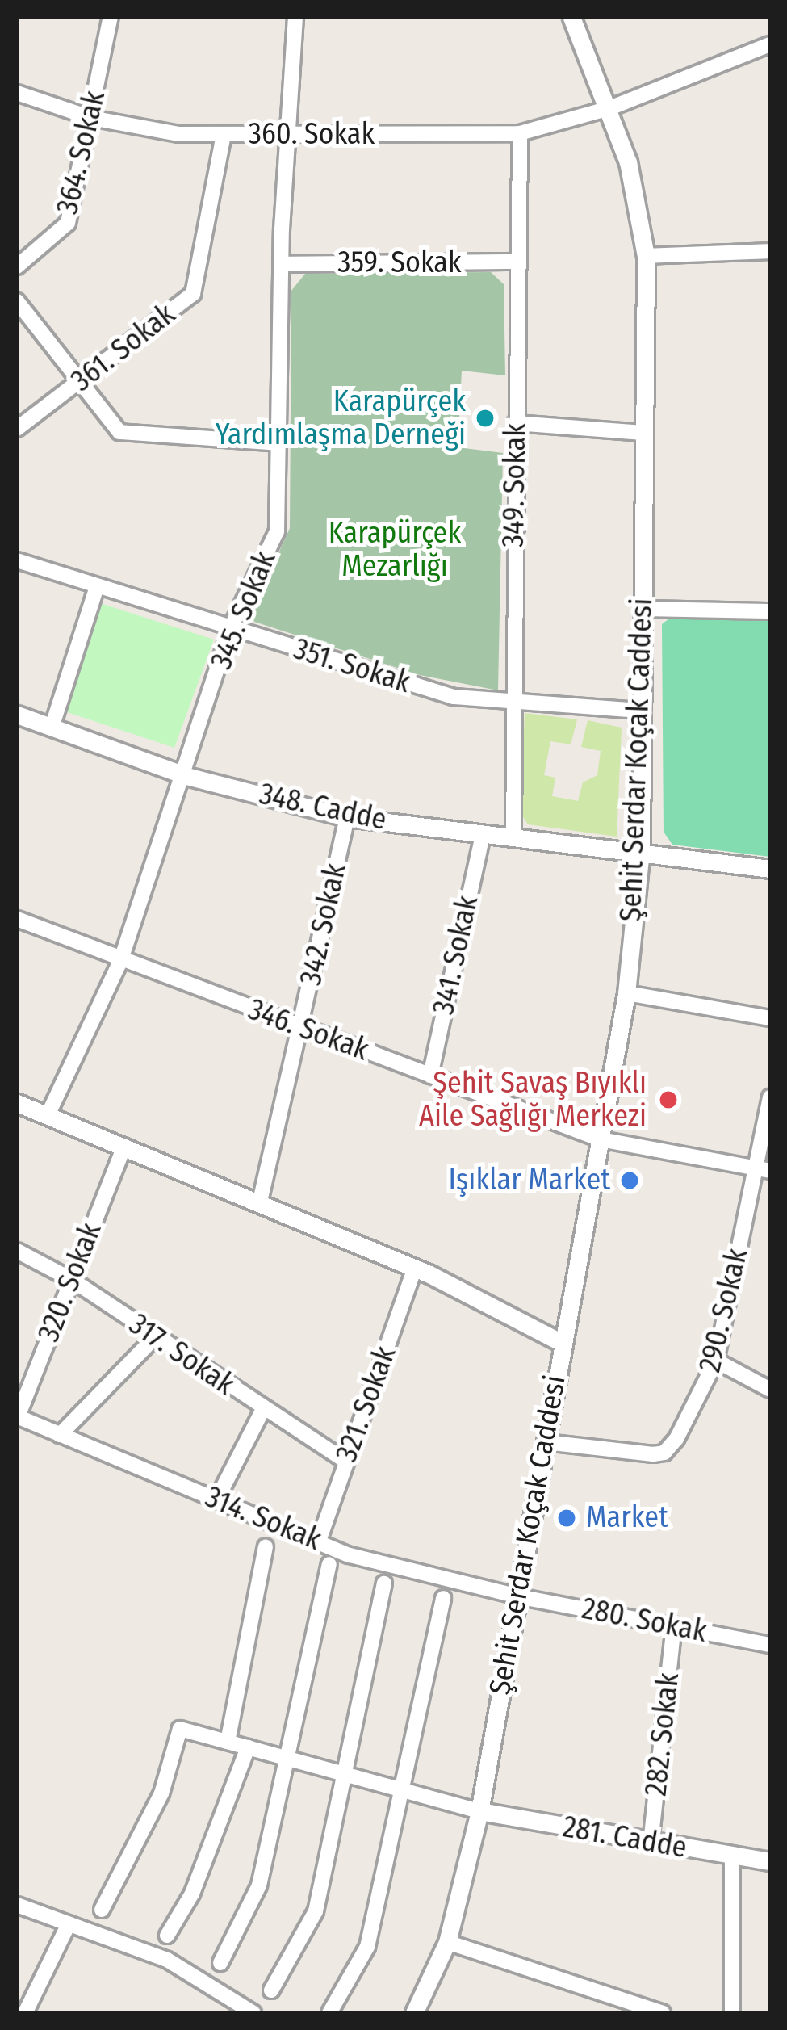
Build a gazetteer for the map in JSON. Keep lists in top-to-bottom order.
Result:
{
  "streets": {
    "street": [
      "360. Sokak",
      "364. Sokak",
      "359. Sokak",
      "361. Sokak",
      "349. Sokak",
      "345. Sokak",
      "351. Sokak",
      "Şehit Serdar Koçak Caddesi",
      "348. Cadde",
      "342. Sokak",
      "341. Sokak",
      "346. Sokak",
      "320. Sokak",
      "290. Sokak",
      "317. Sokak",
      "321. Sokak",
      "314. Sokak",
      "280. Sokak",
      "282. Sokak",
      "281. Cadde"
    ]
  },
  "crossings": [
    ["360. Sokak", "364. Sokak"],
    ["360. Sokak", "361. Sokak"],
    ["360. Sokak", "349. Sokak"],
    ["360. Sokak", "345. Sokak"],
    ["360. Sokak", "Şehit Serdar Koçak Caddesi"],
    ["359. Sokak", "349. Sokak"],
    ["359. Sokak", "345. Sokak"],
    ["349. Sokak", "351. Sokak"],
    ["349. Sokak", "348. Cadde"],
    ["345. Sokak", "351. Sokak"],
    ["345. Sokak", "348. Cadde"],
    ["345. Sokak", "346. Sokak"],
    ["351. Sokak", "Şehit Serdar Koçak Caddesi"],
    ["Şehit Serdar Koçak Caddesi", "348. Cadde"],
    ["Şehit Serdar Koçak Caddesi", "346. Sokak"],
    ["Şehit Serdar Koçak Caddesi", "290. Sokak"],
    ["Şehit Serdar Koçak Caddesi", "314. Sokak"],
    ["Şehit Serdar Koçak Caddesi", "280. Sokak"],
    ["Şehit Serdar Koçak Caddesi", "281. Cadde"],
    ["348. Cadde", "342. Sokak"],
    ["348. Cadde", "341. Sokak"],
    ["342. Sokak", "346. Sokak"],
    ["341. Sokak", "346. Sokak"],
    ["346. Sokak", "290. Sokak"],
    ["320. Sokak", "317. Sokak"],
    ["320. Sokak", "314. Sokak"],
    ["317. Sokak", "321. Sokak"],
    ["321. Sokak", "314. Sokak"],
    ["314. Sokak", "280. Sokak"],
    ["280. Sokak", "282. Sokak"],
    ["282. Sokak", "281. Cadde"]
  ],
  "parks": ["Karapürçek Mezarlığı"],
  "places": [
    "Karapürçek Yardımlaşma Derneği",
    "Şehit Savaş Bıyıklı Aile Sağlığı Merkezi",
    "Işıklar Market",
    "Market"
  ]
}
